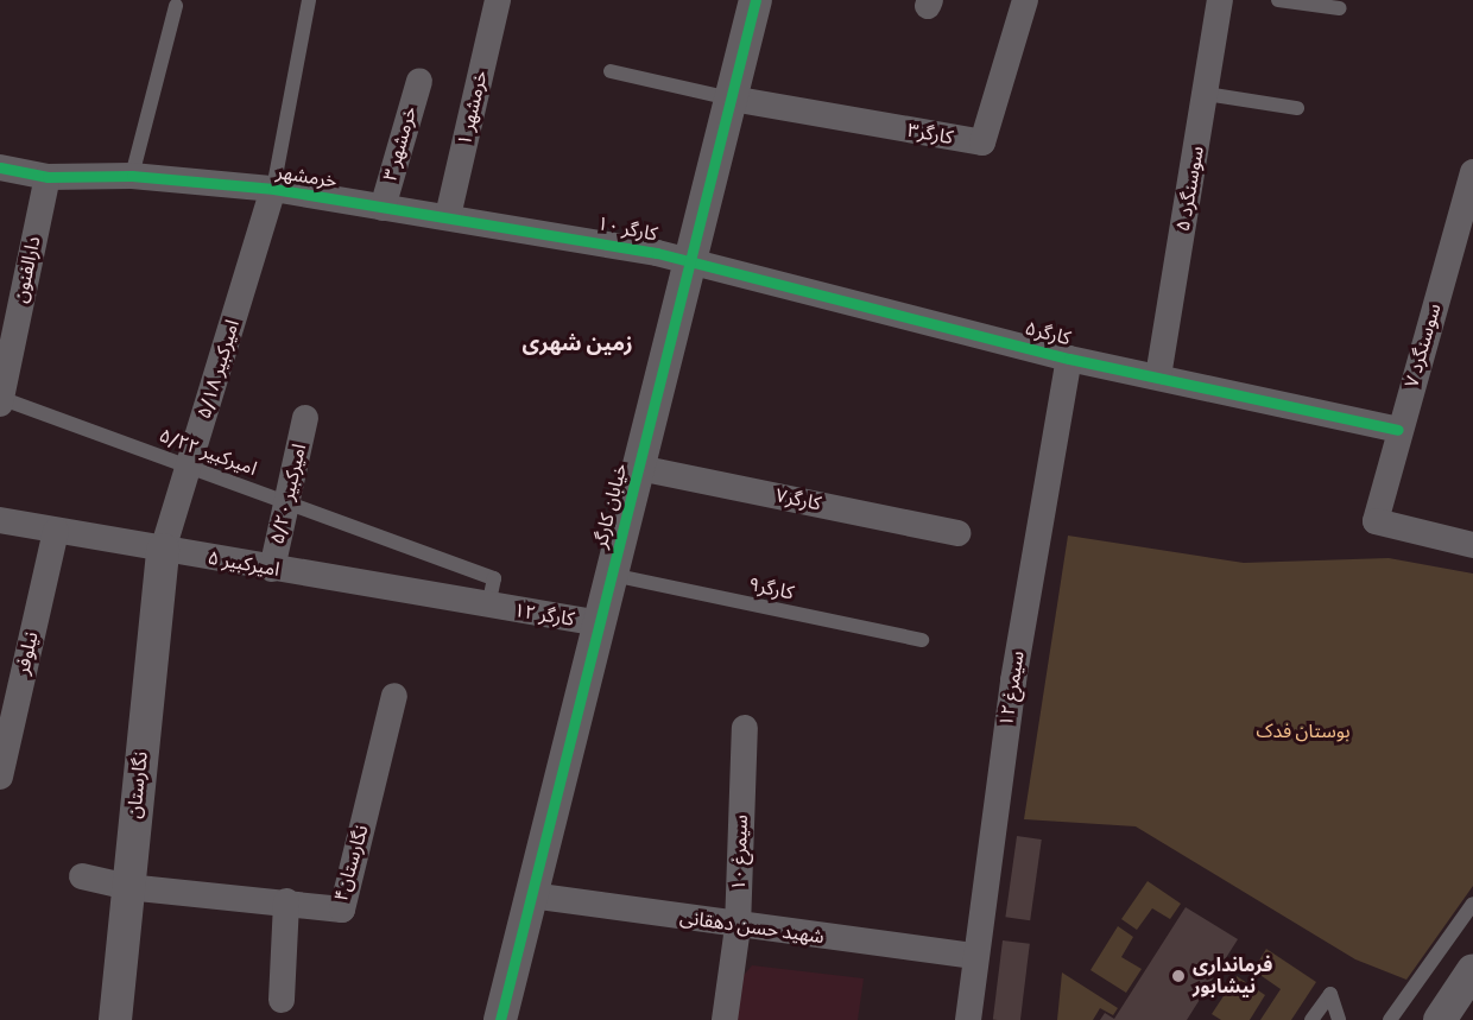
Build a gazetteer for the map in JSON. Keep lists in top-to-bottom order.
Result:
{
  "streets": {
    "street": [
      "خرمشهر ۱",
      "کارگر۳",
      "خرمشهر ۳",
      "خرمشهر",
      "سوسنگرد ۵",
      "کارگر ۱۰",
      "دارالفنون",
      "کارگر۵",
      "سوسنگرد ۷",
      "امیرکبیر ۵/۱۸",
      "امیرکبیر ۵/۲۰",
      "کارگر۷",
      "خیابان کارگر",
      "امیرکبیر ۵",
      "کارگر ۱۲",
      "نیلوفر",
      "سیمرغ ۱۲",
      "نگارستان",
      "سیمرغ ۱۰",
      "نگارستان۴",
      "شهید حسن دهقانی"
    ],
    "lane": ["امیرکبیر ۵/۲۲", "کارگر۹"]
  },
  "crossings": [
    ["خرمشهر ۱", "خرمشهر"],
    ["کارگر۳", "خیابان کارگر"],
    ["خرمشهر ۳", "خرمشهر"],
    ["خرمشهر", "کارگر ۱۰"],
    ["خرمشهر", "دارالفنون"],
    ["خرمشهر", "امیرکبیر ۵/۱۸"],
    ["سوسنگرد ۵", "کارگر۵"],
    ["کارگر ۱۰", "کارگر۵"],
    ["کارگر ۱۰", "خیابان کارگر"],
    ["کارگر۵", "سوسنگرد ۷"],
    ["کارگر۵", "خیابان کارگر"],
    ["کارگر۵", "سیمرغ ۱۲"],
    ["امیرکبیر ۵/۱۸", "امیرکبیر ۵"],
    ["امیرکبیر ۵/۱۸", "نگارستان"],
    ["امیرکبیر ۵/۲۲", "امیرکبیر ۵"],
    ["امیرکبیر ۵/۲۲", "کارگر ۱۲"],
    ["امیرکبیر ۵/۲۰", "امیرکبیر ۵"],
    ["کارگر۷", "خیابان کارگر"],
    ["خیابان کارگر", "کارگر۹"],
    ["خیابان کارگر", "کارگر ۱۲"],
    ["خیابان کارگر", "شهید حسن دهقانی"],
    ["امیرکبیر ۵", "کارگر ۱۲"],
    ["امیرکبیر ۵", "نیلوفر"],
    ["امیرکبیر ۵", "نگارستان"],
    ["سیمرغ ۱۲", "شهید حسن دهقانی"],
    ["نگارستان", "نگارستان۴"],
    ["سیمرغ ۱۰", "شهید حسن دهقانی"]
  ],
  "districts": ["زمین شهری"],
  "parks": ["بوستان فدک"],
  "places": ["فرمانداری نیشابور"]
}
